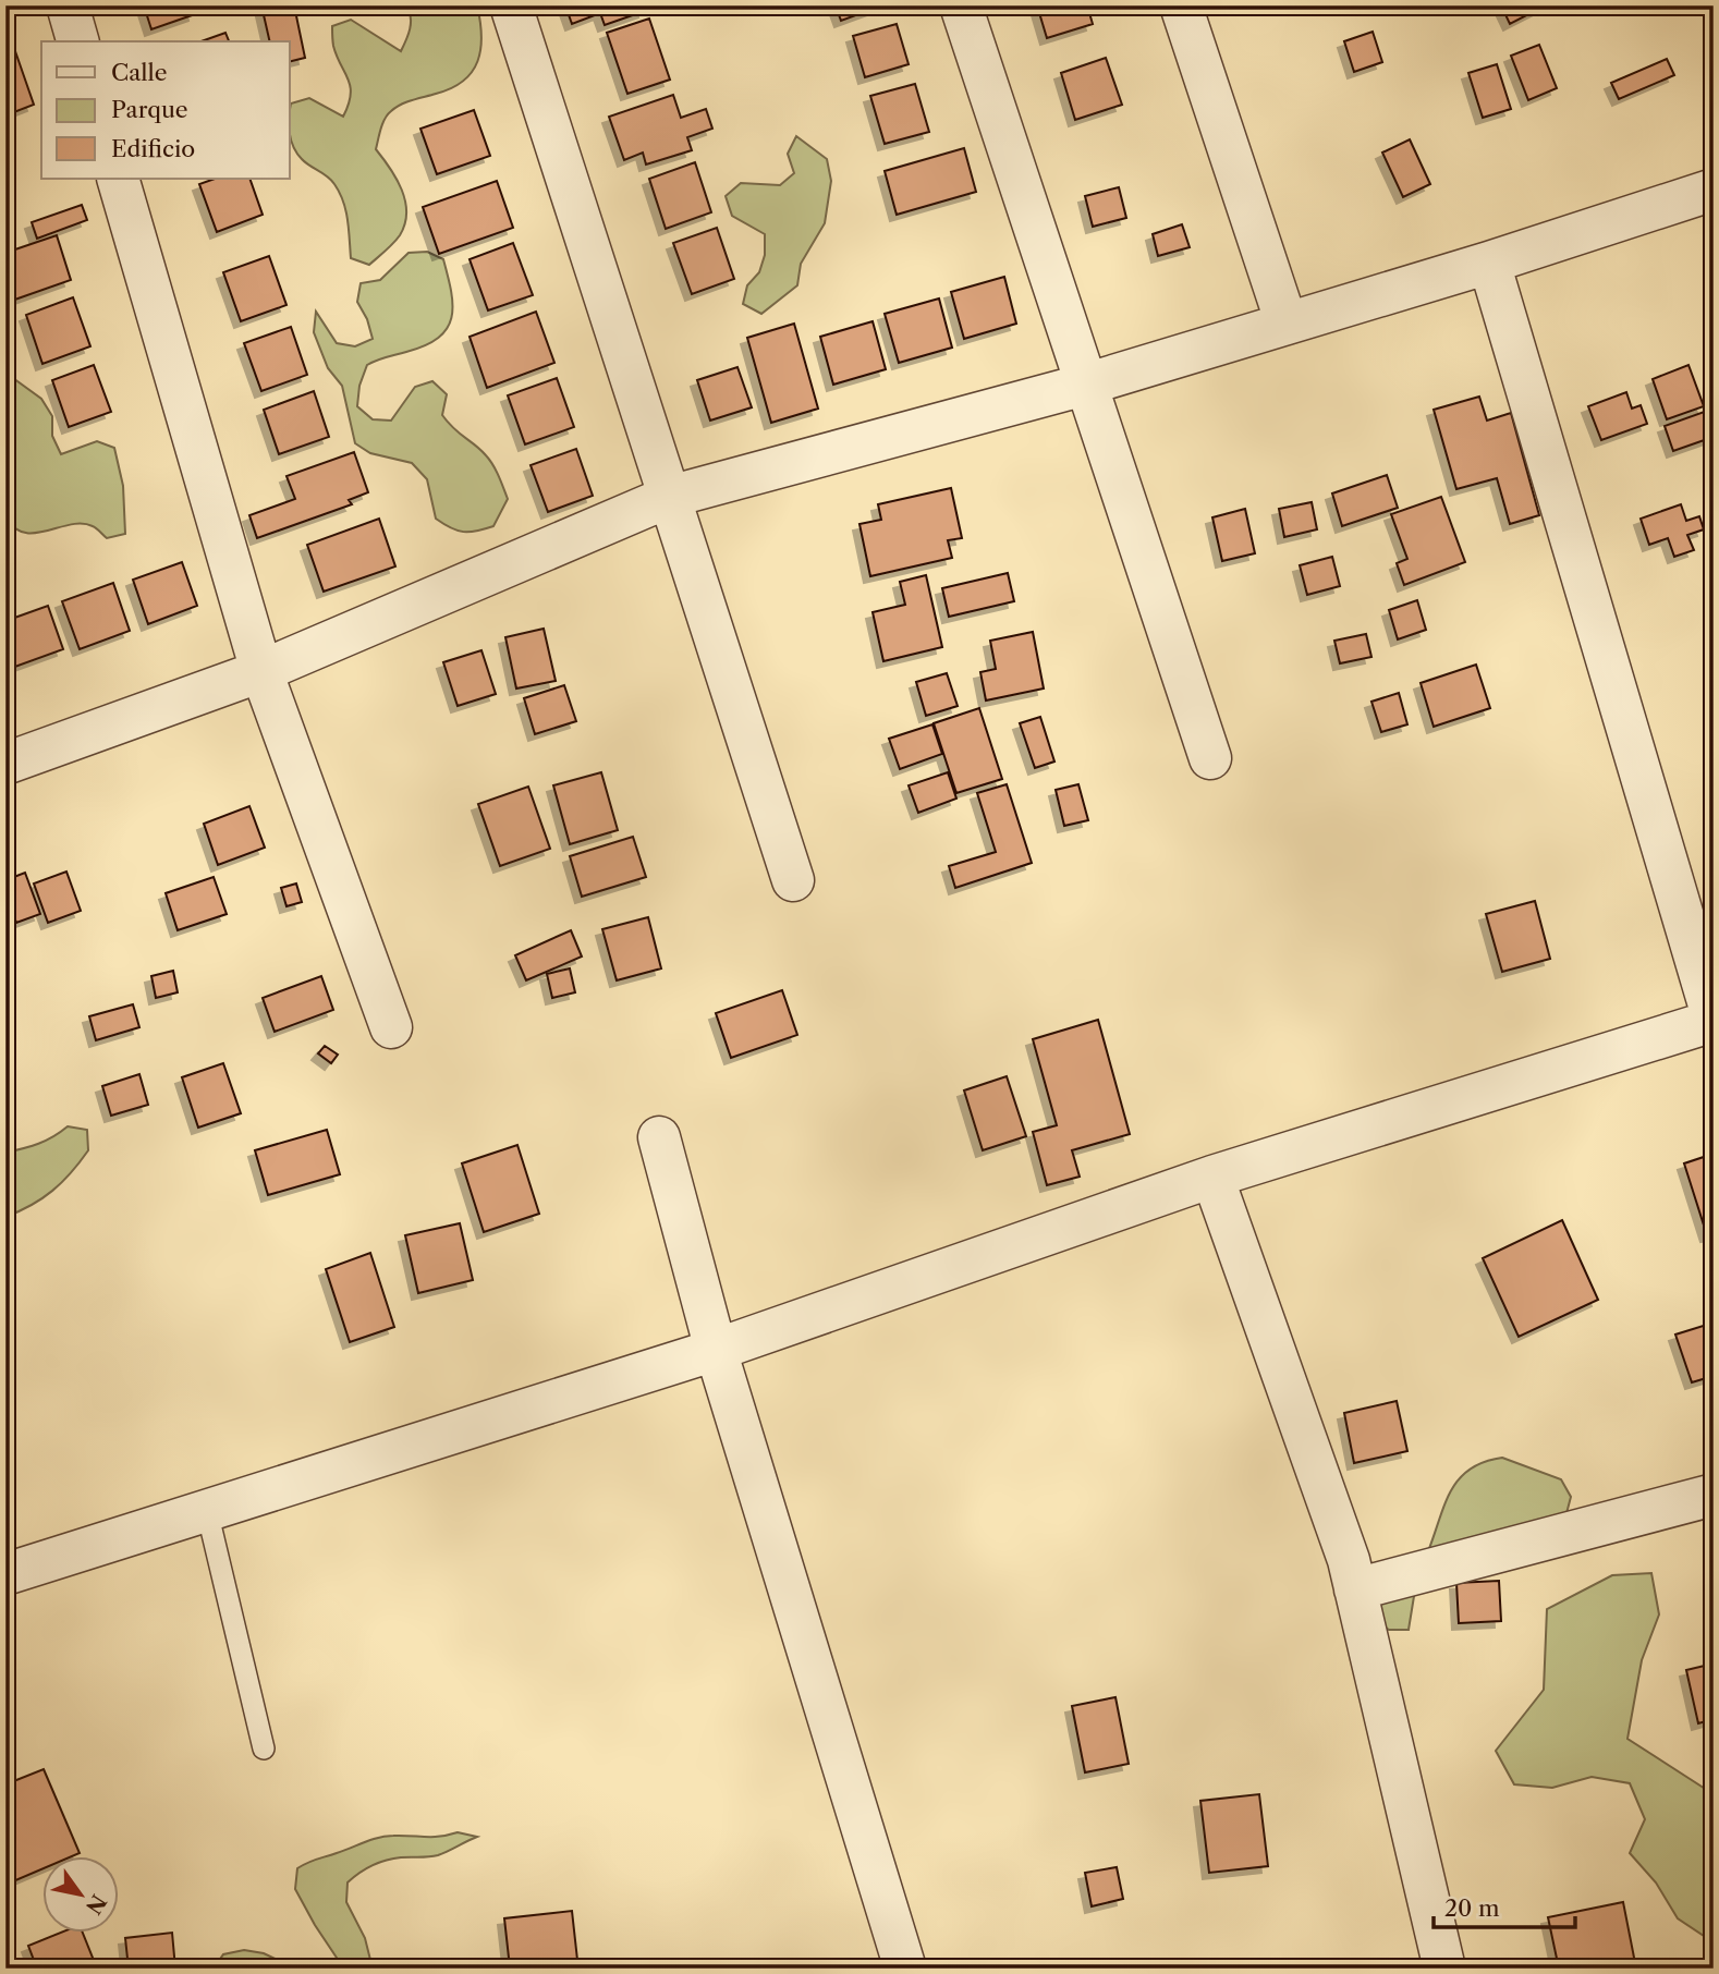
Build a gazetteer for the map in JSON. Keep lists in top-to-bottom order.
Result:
{
  "legend": ["Calle", "Parque", "Edificio"],
  "scale_bar": "20 m",
  "north": "bottom right"
}
